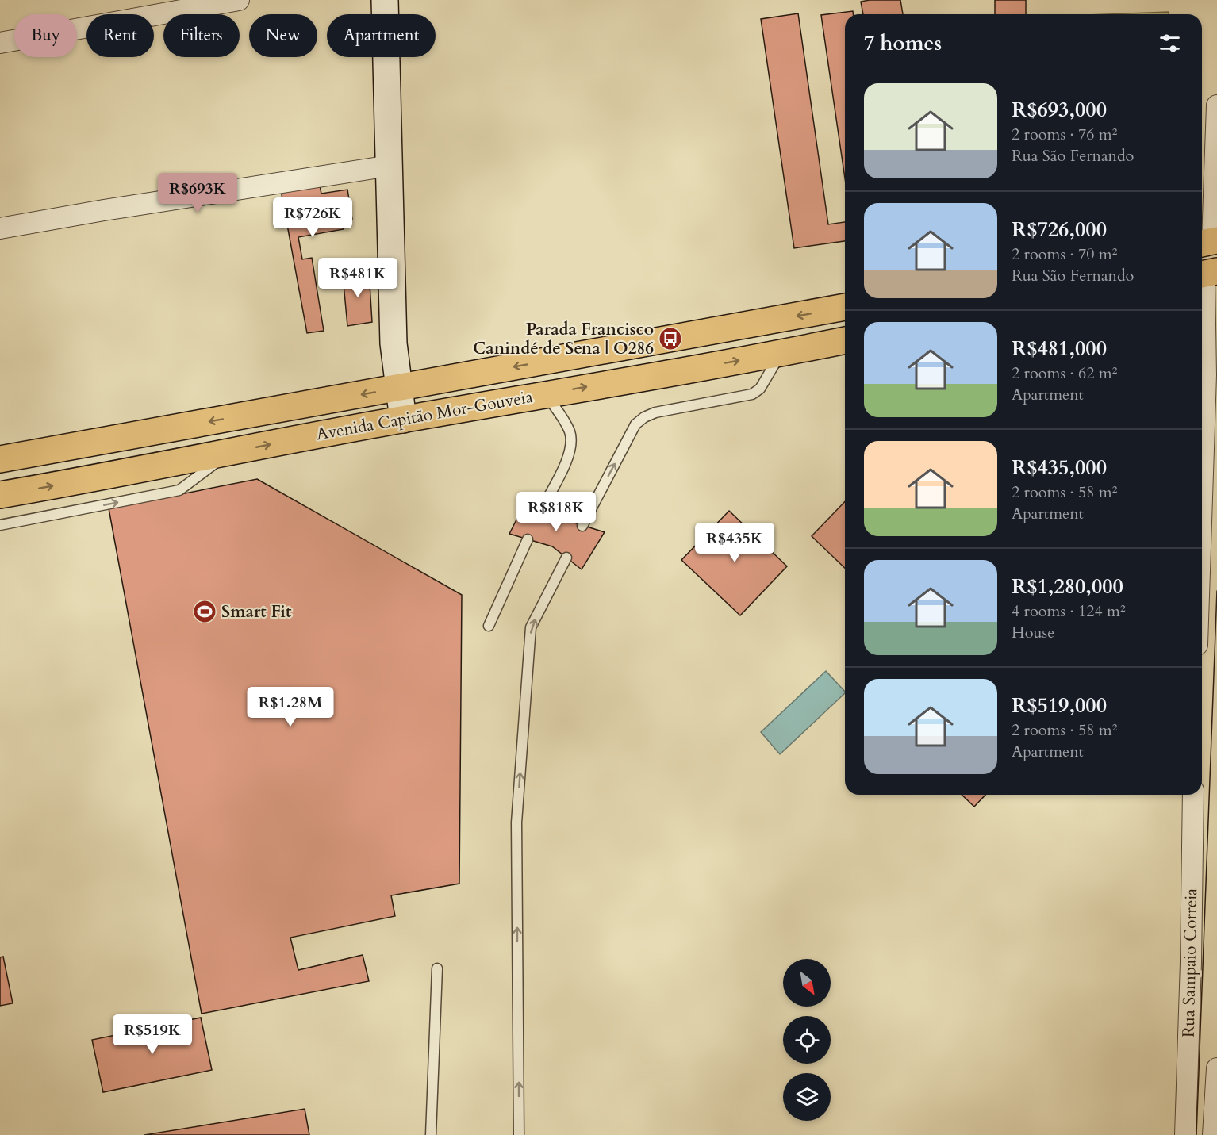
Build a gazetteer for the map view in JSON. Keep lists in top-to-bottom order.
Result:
{
  "streets": {
    "main road": ["Avenida Capitão Mor-Gouveia"],
    "street": ["Rua Sampaio Correia"]
  },
  "places": {
    "bus stop": ["Parada Francisco Canindé de Sena | O286"],
    "sports": ["Smart Fit"]
  },
  "north": "bottom right",
  "page": {
    "chip": [
      "Buy",
      "Rent",
      "Filters",
      "New",
      "Apartment"
    ],
    "heading": "7 homes",
    "list": [
      {
        "name": "R$693,000",
        "note": "2 rooms · 76 m² · Rua São Fernando"
      },
      {
        "name": "R$726,000",
        "note": "2 rooms · 70 m² · Rua São Fernando"
      },
      {
        "name": "R$481,000",
        "note": "2 rooms · 62 m² · Apartment"
      },
      {
        "name": "R$435,000",
        "note": "2 rooms · 58 m² · Apartment"
      },
      {
        "name": "R$1,280,000",
        "note": "4 rooms · 124 m² · House"
      },
      {
        "name": "R$519,000",
        "note": "2 rooms · 58 m² · Apartment"
      }
    ],
    "price": [
      "R$693K",
      "R$726K",
      "R$481K",
      "R$818K",
      "R$435K",
      "R$1.28M",
      "R$519K"
    ]
  }
}
